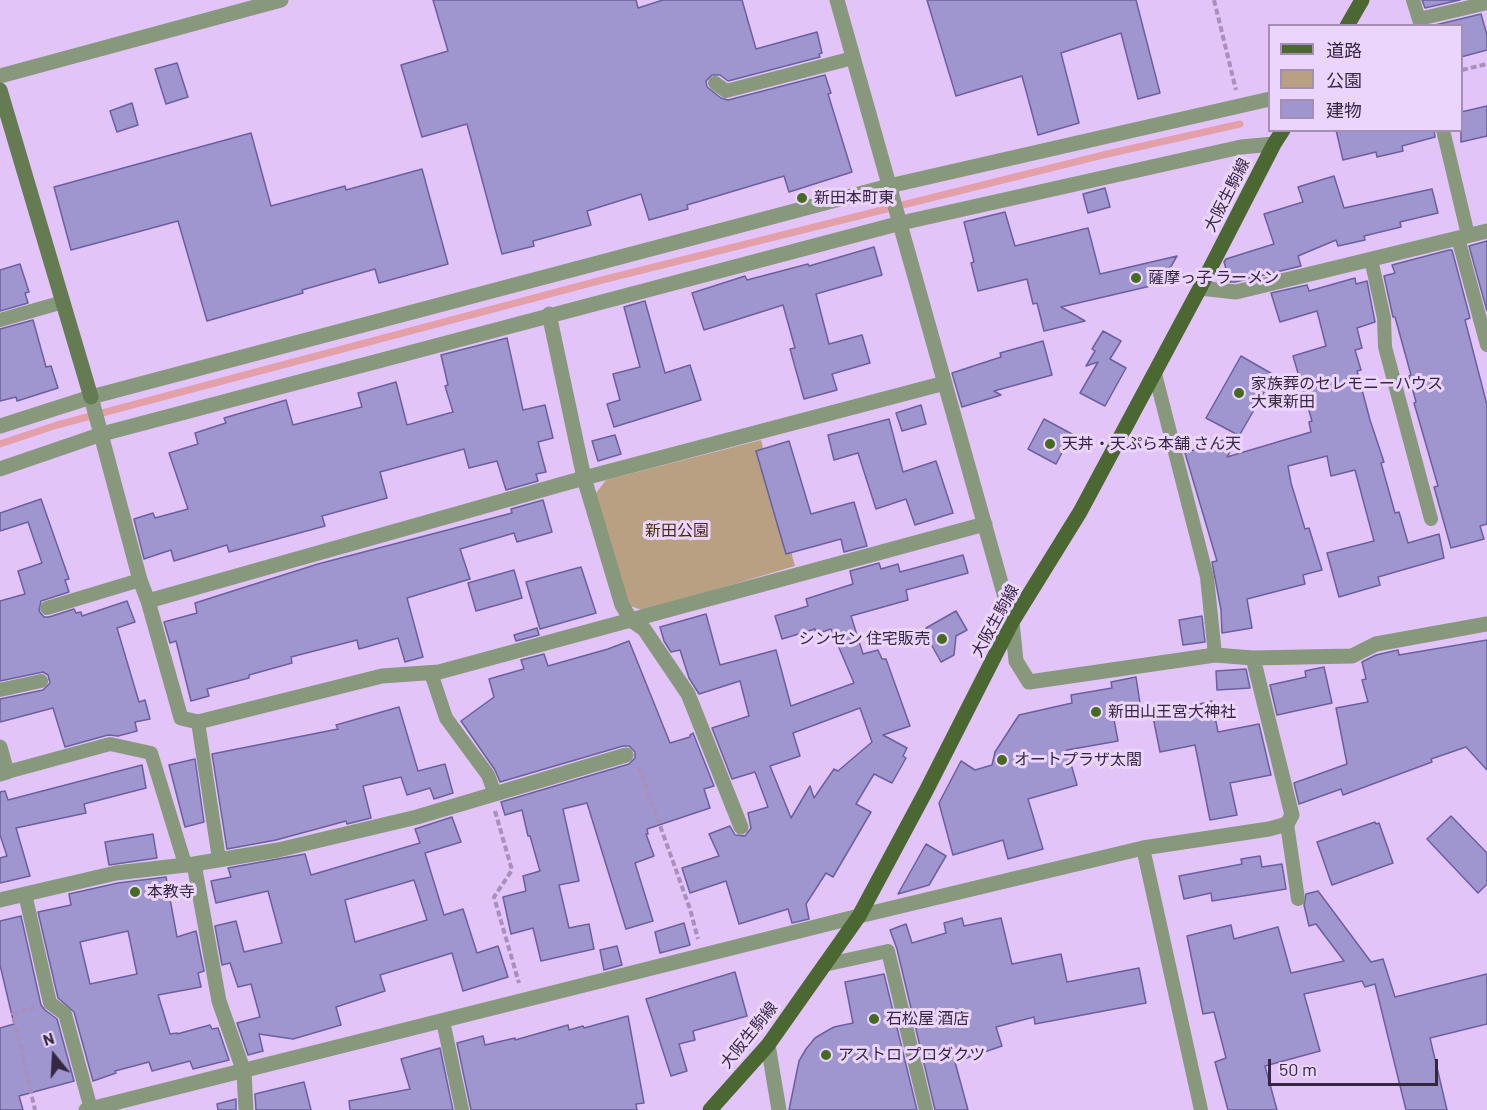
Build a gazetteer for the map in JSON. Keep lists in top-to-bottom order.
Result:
{
  "streets": {
    "main road": ["大阪生駒線"]
  },
  "parks": ["新田公園"],
  "places": [
    "新田本町東",
    "薩摩っ子 ラーメン",
    "家族葬のセレモニーハウス 大東新田",
    "天丼・天ぷら本舗 さん天",
    "シンセン 住宅販売",
    "新田山王宮大神社",
    "オートプラザ太閤",
    "本教寺",
    "石松屋 酒店",
    "アストロ プロダクツ"
  ],
  "legend": ["道路", "公園", "建物"],
  "scale_bar": "50 m",
  "north": "top"
}
